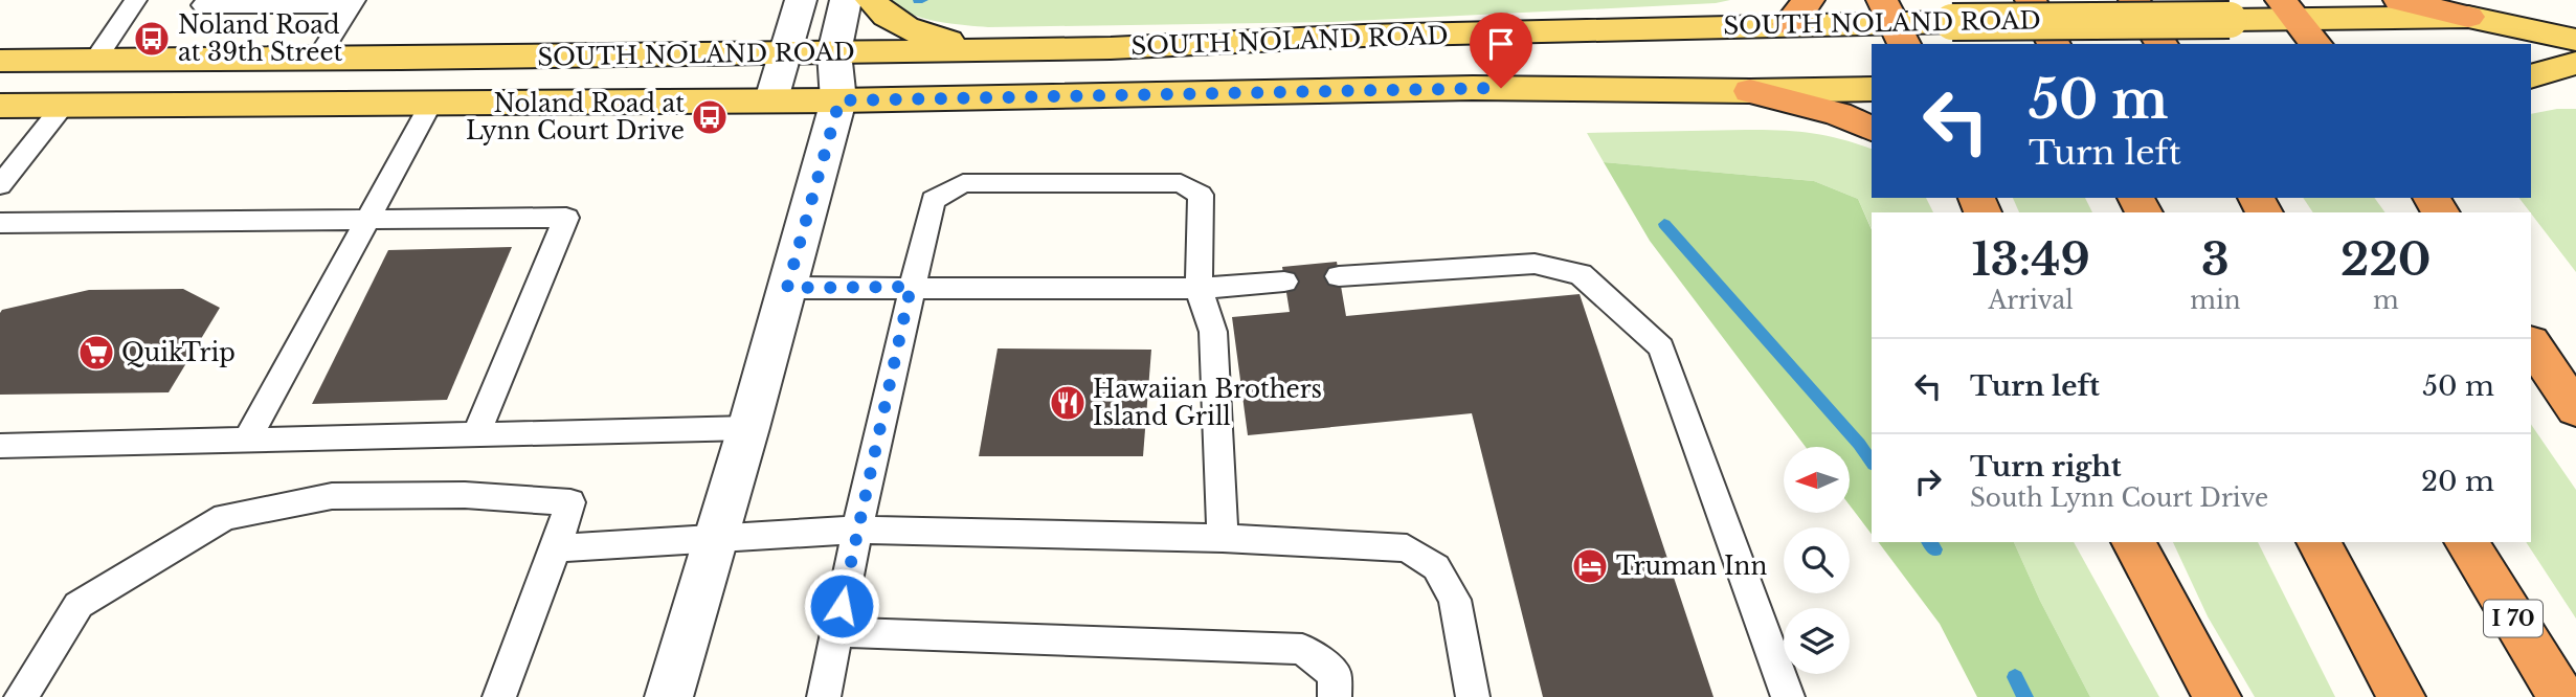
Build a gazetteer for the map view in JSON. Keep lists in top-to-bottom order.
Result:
{
  "streets": {
    "highway": ["I 70"],
    "main road": ["SOUTH NOLAND ROAD"]
  },
  "places": {
    "bus stop": ["Noland Road at 39th Street", "Noland Road at Lynn Court Drive"],
    "supermarket": ["QuikTrip"],
    "restaurant": ["Hawaiian Brothers Island Grill"],
    "hotel": ["Truman Inn"]
  },
  "north": "left",
  "page": {
    "turn": ["50 m", "Turn left"],
    "eta": [
      "13:49",
      "Arrival",
      "3",
      "min",
      "220",
      "m"
    ],
    "list": [
      {
        "name": "Turn left",
        "value": "50 m"
      },
      {
        "name": "Turn right",
        "note": "South Lynn Court Drive",
        "value": "20 m"
      }
    ]
  }
}
